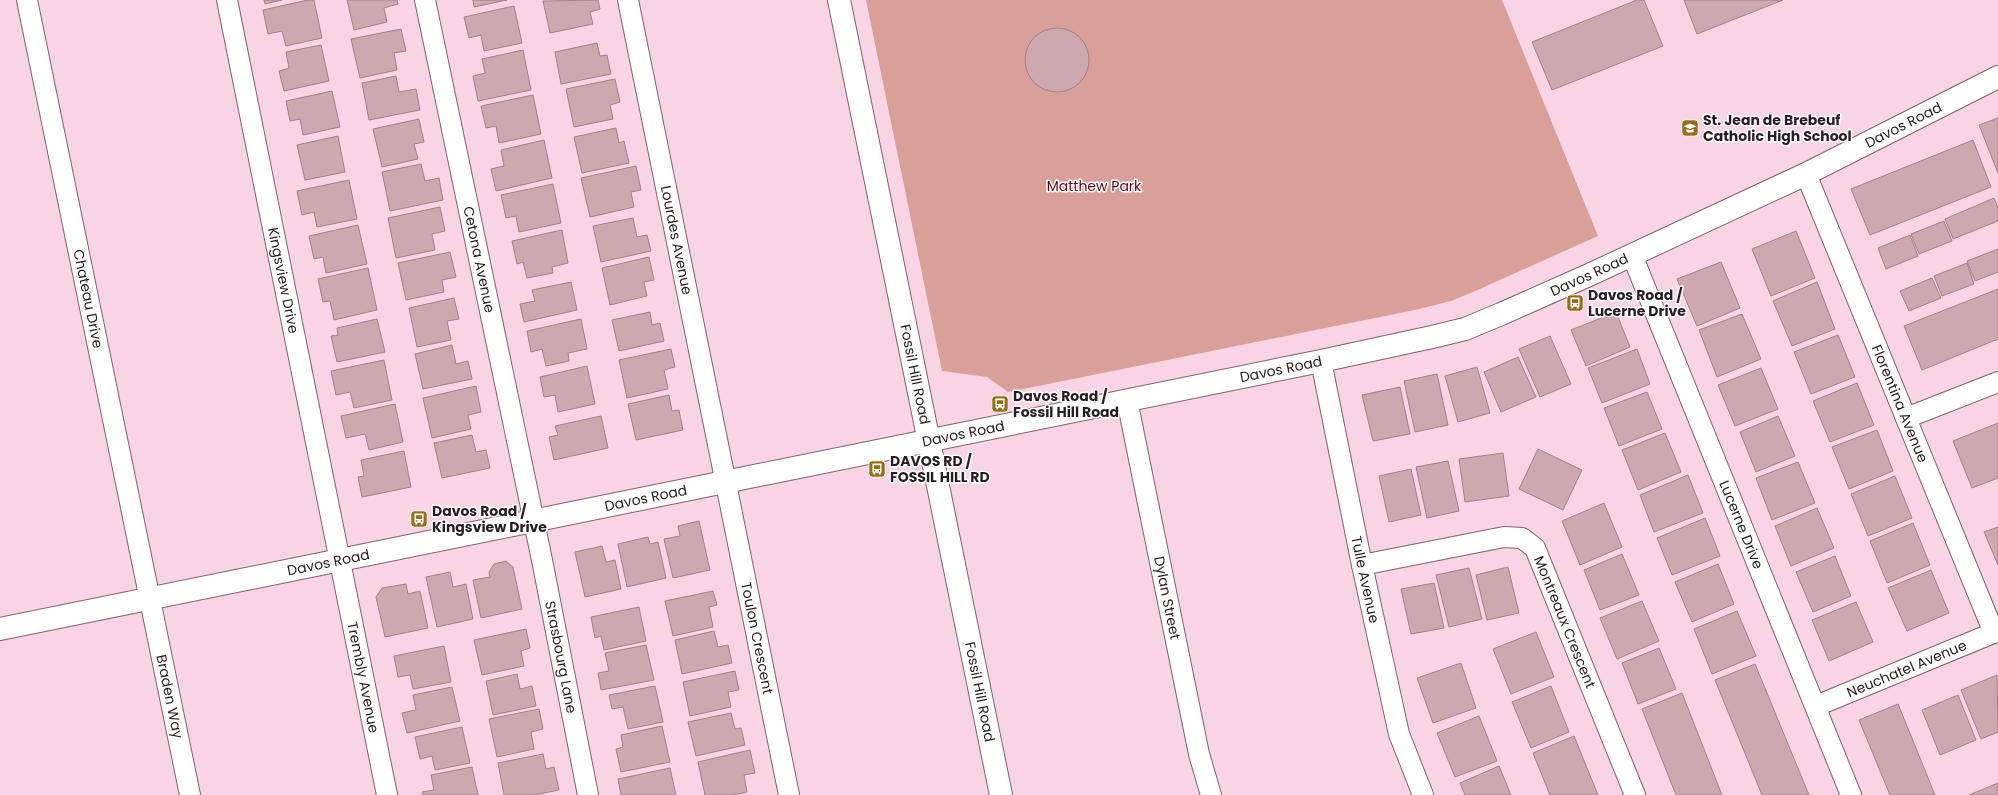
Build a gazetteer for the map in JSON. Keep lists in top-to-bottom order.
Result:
{
  "streets": {
    "street": [
      "Davos Road",
      "Lourdes Avenue",
      "Cetona Avenue",
      "Kingsview Drive",
      "Chateau Drive",
      "Fossil Hill Road",
      "Florentina Avenue",
      "Lucerne Drive",
      "Tulle Avenue",
      "Dylan Street",
      "Montreaux Crescent",
      "Toulon Crescent",
      "Strasbourg Lane",
      "Neuchatel Avenue",
      "Trembly Avenue",
      "Braden Way"
    ]
  },
  "crossings": [
    ["Davos Road", "Lourdes Avenue"],
    ["Davos Road", "Cetona Avenue"],
    ["Davos Road", "Kingsview Drive"],
    ["Davos Road", "Chateau Drive"],
    ["Davos Road", "Fossil Hill Road"],
    ["Davos Road", "Florentina Avenue"],
    ["Davos Road", "Lucerne Drive"],
    ["Davos Road", "Tulle Avenue"],
    ["Davos Road", "Dylan Street"],
    ["Davos Road", "Toulon Crescent"],
    ["Davos Road", "Strasbourg Lane"],
    ["Davos Road", "Trembly Avenue"],
    ["Davos Road", "Braden Way"],
    ["Lourdes Avenue", "Toulon Crescent"],
    ["Cetona Avenue", "Strasbourg Lane"],
    ["Kingsview Drive", "Trembly Avenue"],
    ["Chateau Drive", "Braden Way"],
    ["Florentina Avenue", "Neuchatel Avenue"],
    ["Lucerne Drive", "Neuchatel Avenue"],
    ["Tulle Avenue", "Montreaux Crescent"]
  ],
  "parks": ["Matthew Park"],
  "places": {
    "school or university": ["St. Jean de Brebeuf Catholic High School"],
    "bus stop": [
      "Davos Road / Lucerne Drive",
      "Davos Road / Fossil Hill Road",
      "DAVOS RD / FOSSIL HILL RD",
      "Davos Road / Kingsview Drive"
    ]
  }
}
